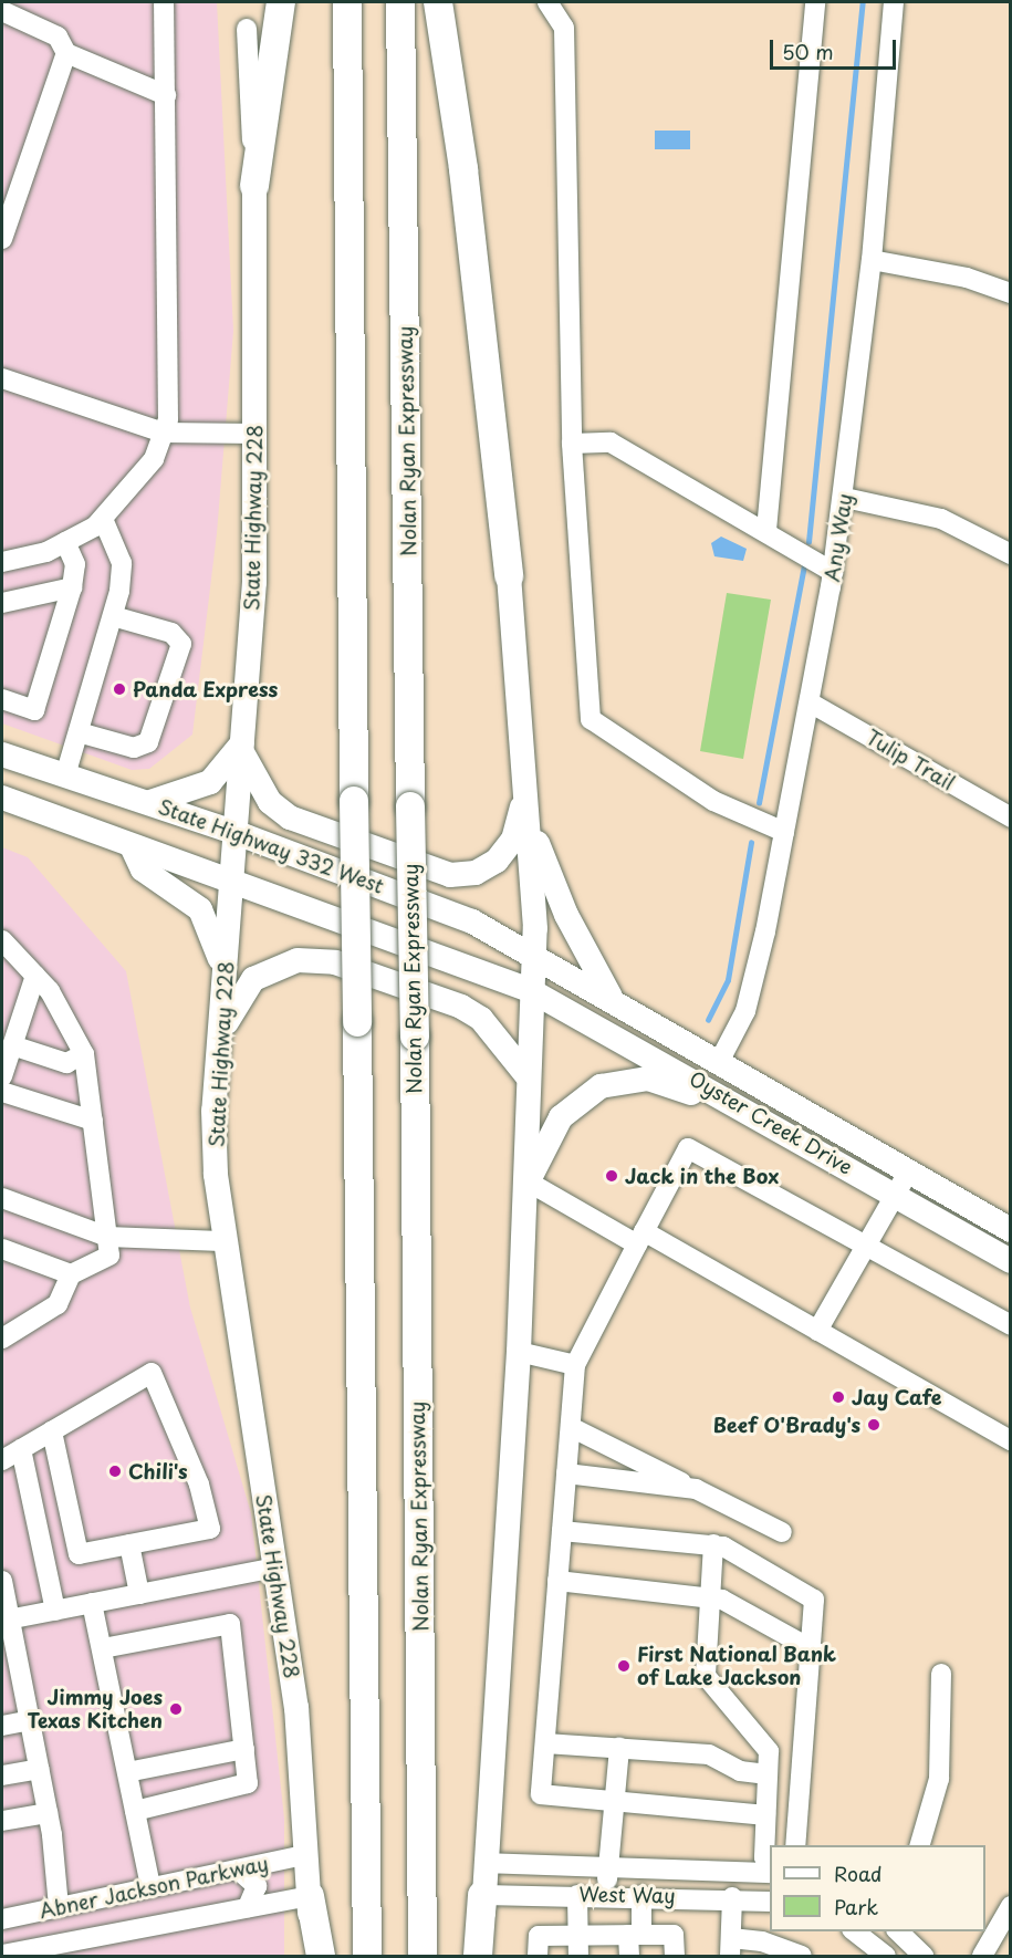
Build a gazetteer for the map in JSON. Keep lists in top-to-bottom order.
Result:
{
  "streets": {
    "highway": ["Nolan Ryan Expressway"],
    "main road": ["State Highway 228", "State Highway 332 West", "Oyster Creek Drive"],
    "street": [
      "Any Way",
      "Tulip Trail",
      "Abner Jackson Parkway",
      "West Way"
    ]
  },
  "crossings": [
    ["State Highway 228", "State Highway 332 West"],
    ["State Highway 228", "Abner Jackson Parkway"],
    ["Any Way", "Tulip Trail"],
    ["Any Way", "Oyster Creek Drive"],
    ["State Highway 332 West", "Oyster Creek Drive"]
  ],
  "places": [
    "Panda Express",
    "Jack in the Box",
    "Jay Cafe",
    "Beef O'Brady's",
    "Chili's",
    "First National Bank of Lake Jackson",
    "Jimmy Joes Texas Kitchen"
  ],
  "legend": ["Road", "Park"],
  "scale_bar": "50 m"
}
